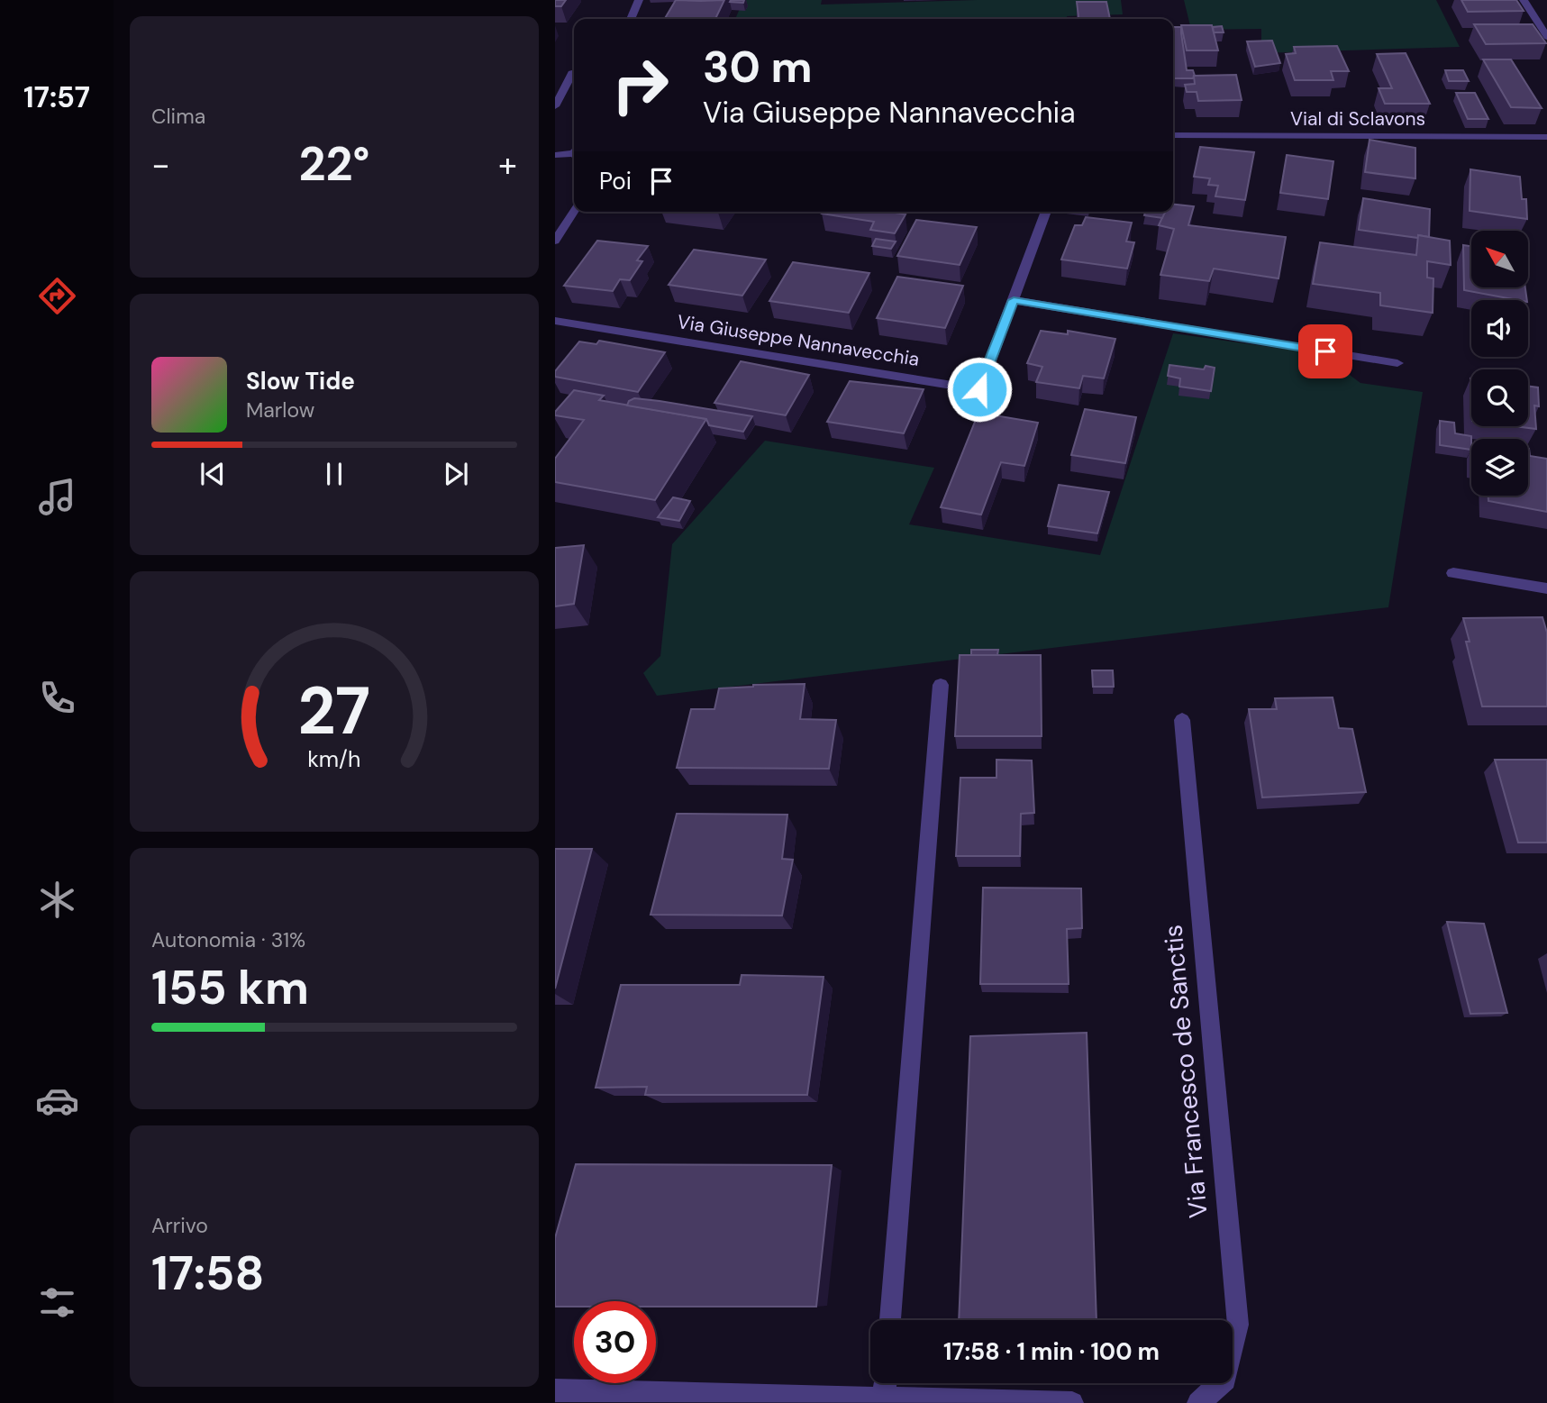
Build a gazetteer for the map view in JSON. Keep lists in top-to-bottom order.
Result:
{
  "streets": {
    "street": ["Vial di Sclavons", "Via Giuseppe Nannavecchia", "Via Francesco de Sanctis"]
  },
  "north": "top left",
  "page": {
    "tabs": "17:57",
    "tile": [
      "Clima",
      ["Autonomia · 31%", "155 km"],
      ["Arrivo", "17:58"]
    ],
    "turn": ["30 m", "Via Giuseppe Nannavecchia"],
    "heat": ["−", "22°", "+"],
    "then": "Poi",
    "song": ["Slow Tide", "Marlow"],
    "limit": "30",
    "trip": "17:58 · 1 min · 100 m",
    "gauge": ["27", "km/h"]
  }
}
